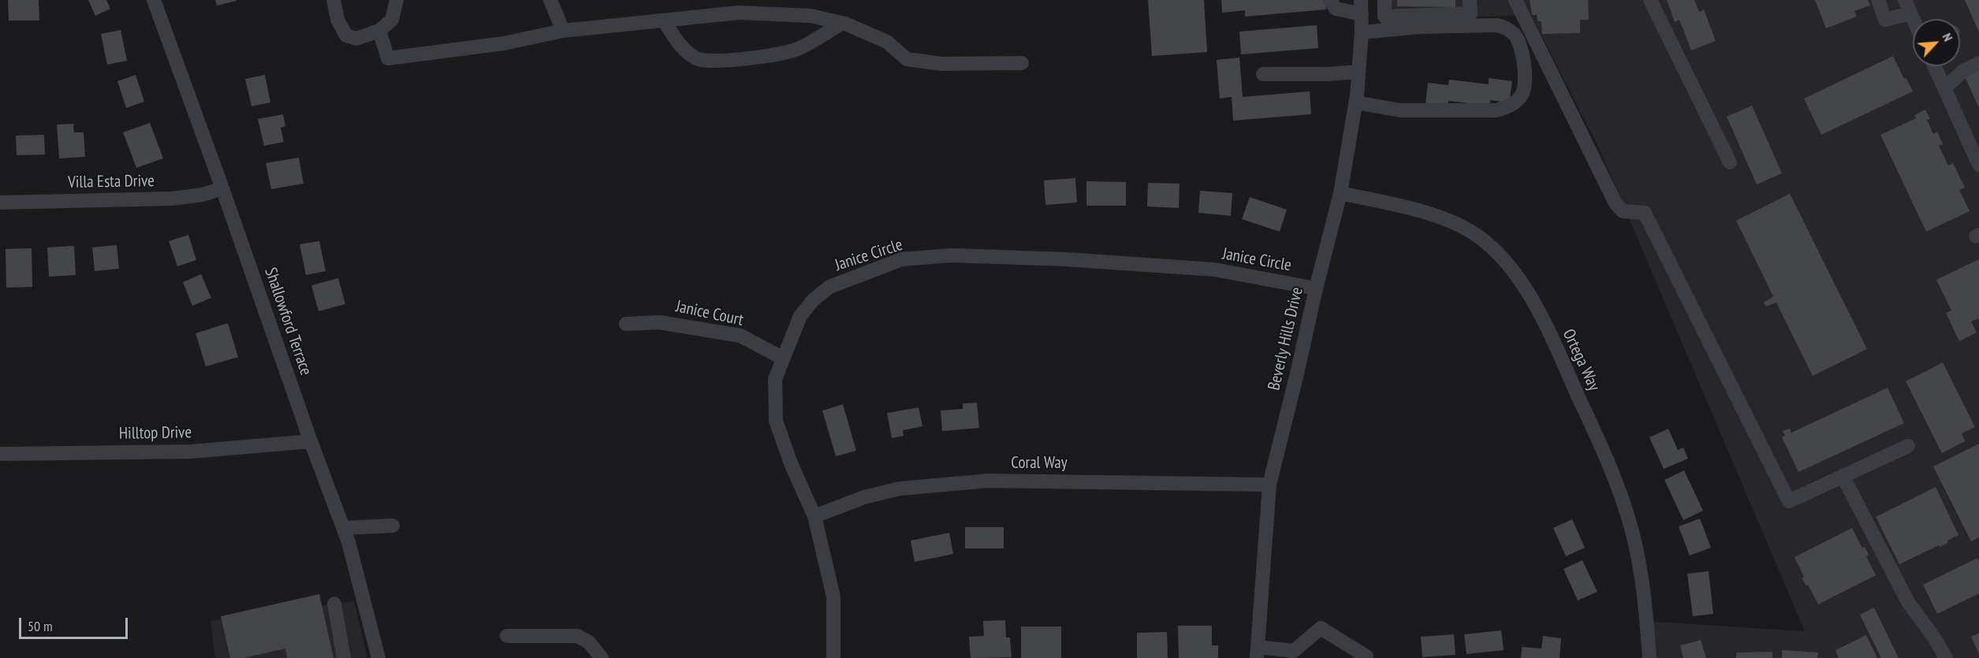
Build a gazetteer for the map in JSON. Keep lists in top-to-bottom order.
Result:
{
  "streets": {
    "street": [
      "Villa Esta Drive",
      "Janice Circle",
      "Janice Court",
      "Shallowford Terrace",
      "Beverly Hills Drive",
      "Ortega Way",
      "Hilltop Drive",
      "Coral Way"
    ]
  },
  "crossings": [
    ["Villa Esta Drive", "Shallowford Terrace"],
    ["Janice Circle", "Janice Court"],
    ["Janice Circle", "Beverly Hills Drive"],
    ["Janice Circle", "Coral Way"],
    ["Shallowford Terrace", "Hilltop Drive"],
    ["Beverly Hills Drive", "Ortega Way"],
    ["Beverly Hills Drive", "Coral Way"]
  ],
  "scale_bar": "50 m",
  "north": "top right"
}
